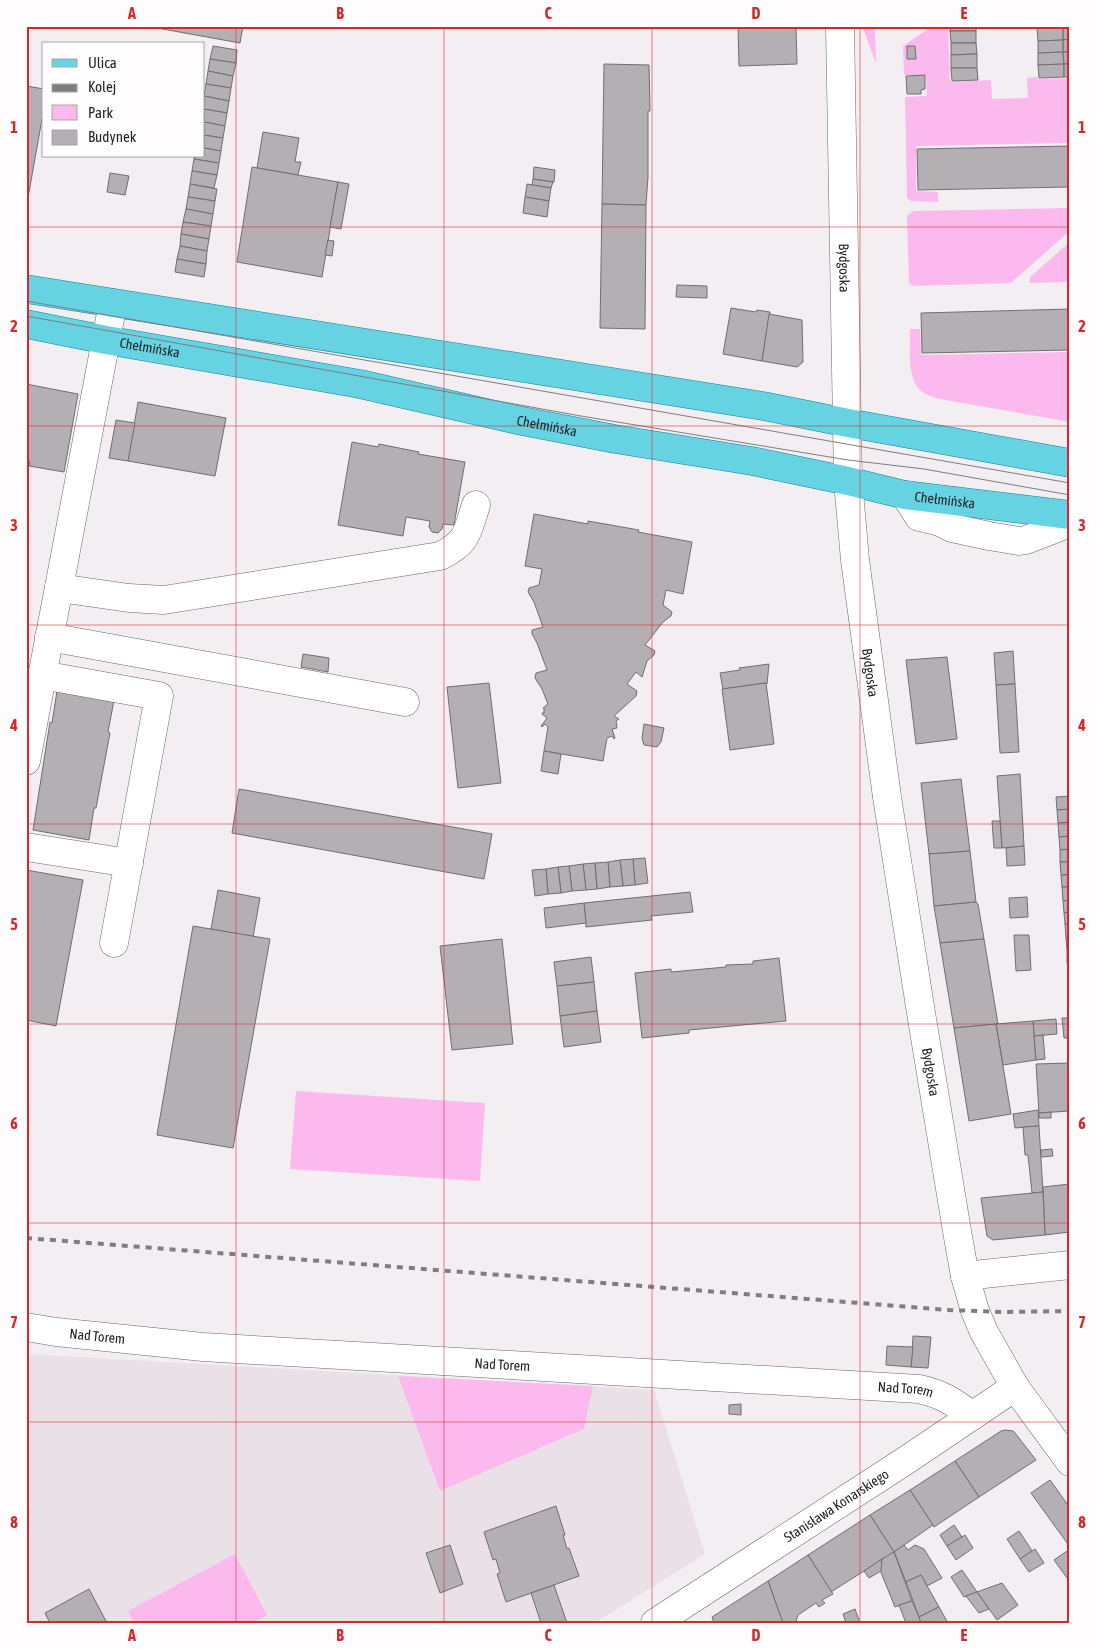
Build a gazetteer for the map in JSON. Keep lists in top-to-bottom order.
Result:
{
  "streets": {
    "main road": ["Chełmińska"],
    "street": ["Bydgoska", "Nad Torem", "Stanisława Konarskiego"]
  },
  "crossings": [
    ["Bydgoska", "Chełmińska"],
    ["Bydgoska", "Stanisława Konarskiego"],
    ["Nad Torem", "Stanisława Konarskiego"]
  ],
  "legend": [
    "Ulica",
    "Kolej",
    "Park",
    "Budynek"
  ],
  "grid": {
    "columns": [
      "A",
      "B",
      "C",
      "D",
      "E"
    ],
    "rows": [
      "1",
      "2",
      "3",
      "4",
      "5",
      "6",
      "7",
      "8"
    ]
  }
}
